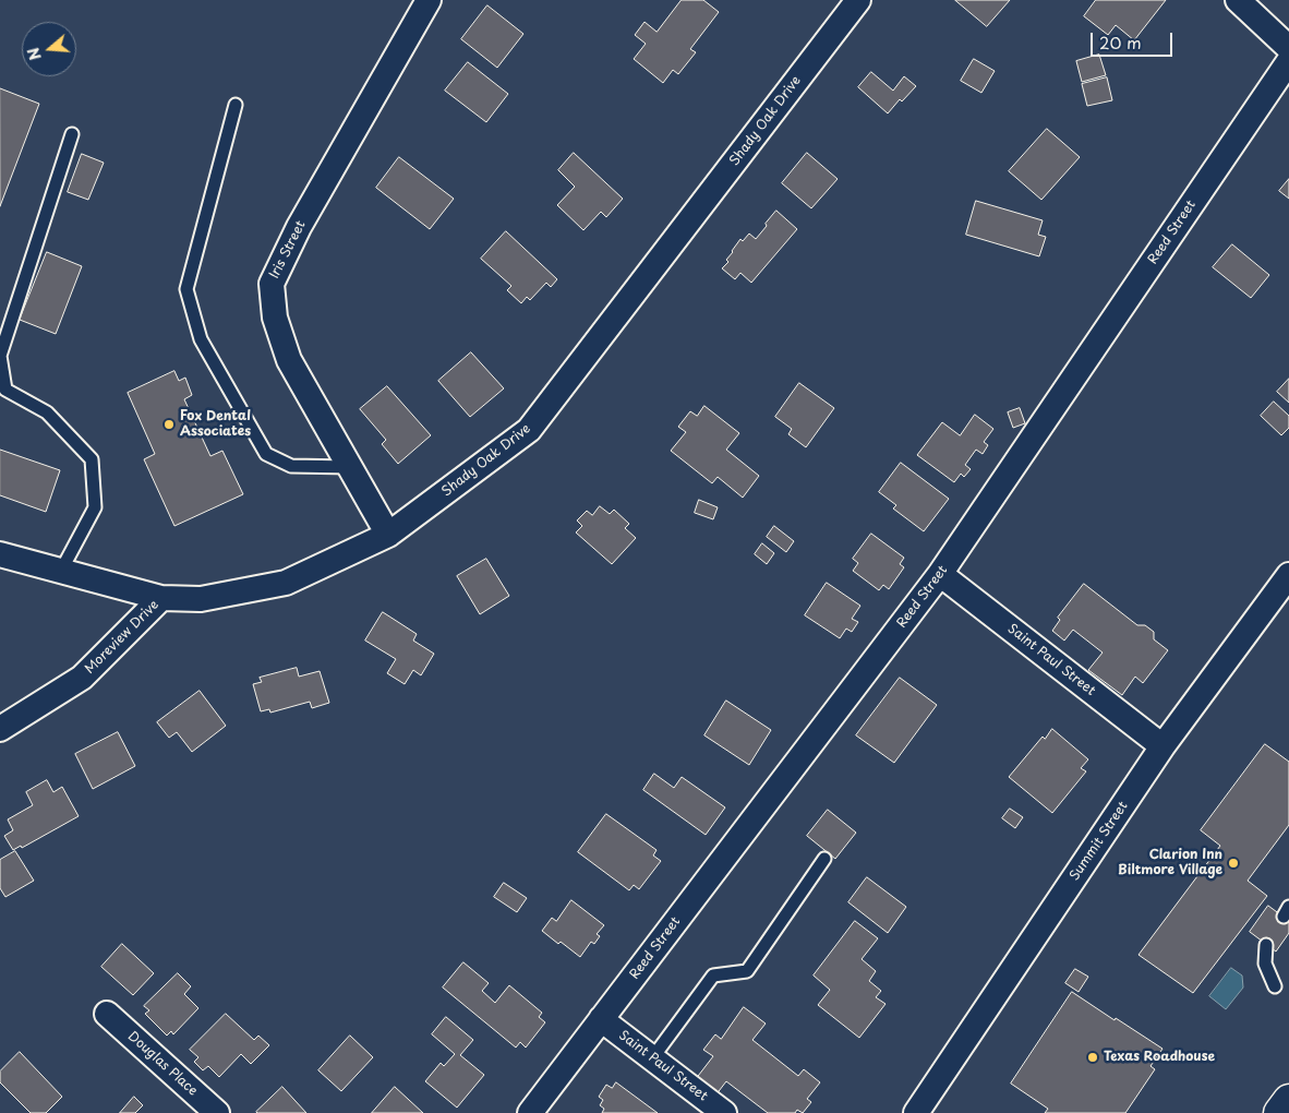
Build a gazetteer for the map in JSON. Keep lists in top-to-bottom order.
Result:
{
  "streets": {
    "street": [
      "Shady Oak Drive",
      "Reed Street",
      "Iris Street",
      "Moreview Drive",
      "Saint Paul Street",
      "Summit Street",
      "Douglas Place"
    ]
  },
  "crossings": [
    ["Shady Oak Drive", "Iris Street"],
    ["Shady Oak Drive", "Moreview Drive"],
    ["Reed Street", "Saint Paul Street"],
    ["Saint Paul Street", "Summit Street"]
  ],
  "places": ["Fox Dental Associates", "Clarion Inn Biltmore Village", "Texas Roadhouse"],
  "scale_bar": "20 m",
  "north": "left"
}
